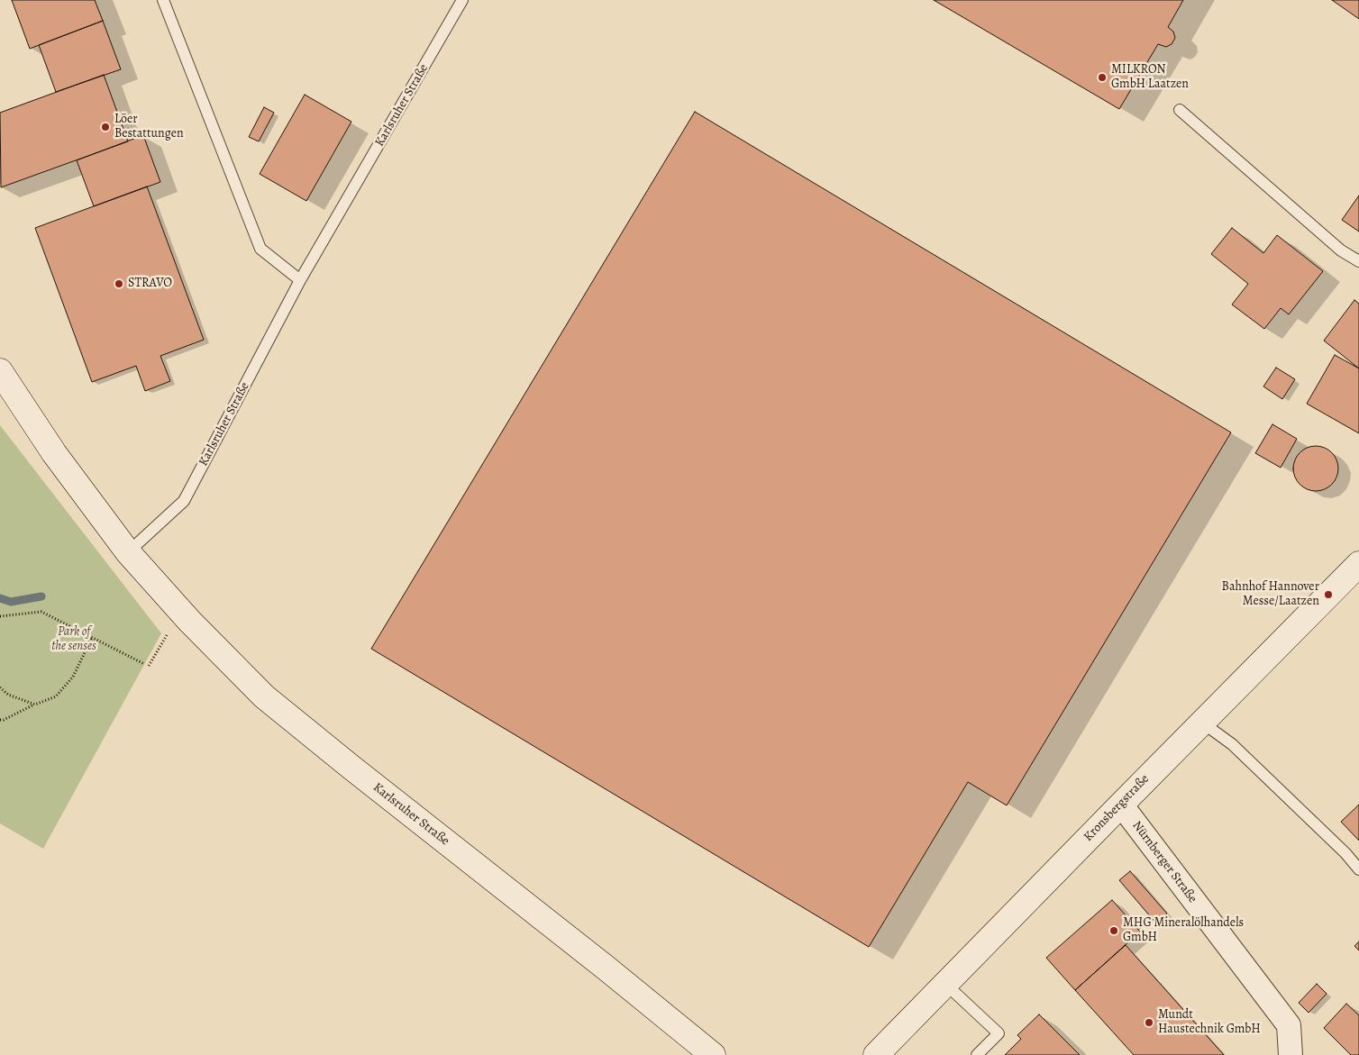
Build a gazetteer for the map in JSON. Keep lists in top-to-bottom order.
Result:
{
  "streets": {
    "main road": ["Karlsruher Straße", "Kronsbergstraße"],
    "street": ["Nürnberger Straße"]
  },
  "crossings": [
    ["Kronsbergstraße", "Nürnberger Straße"]
  ],
  "parks": ["Park of the senses"],
  "places": [
    "MILKRON GmbH Laatzen",
    "Löer Bestattungen",
    "STRAVO",
    "Bahnhof Hannover Messe/Laatzen",
    "MHG Mineralölhandels GmbH",
    "Mundt Haustechnik GmbH"
  ]
}
